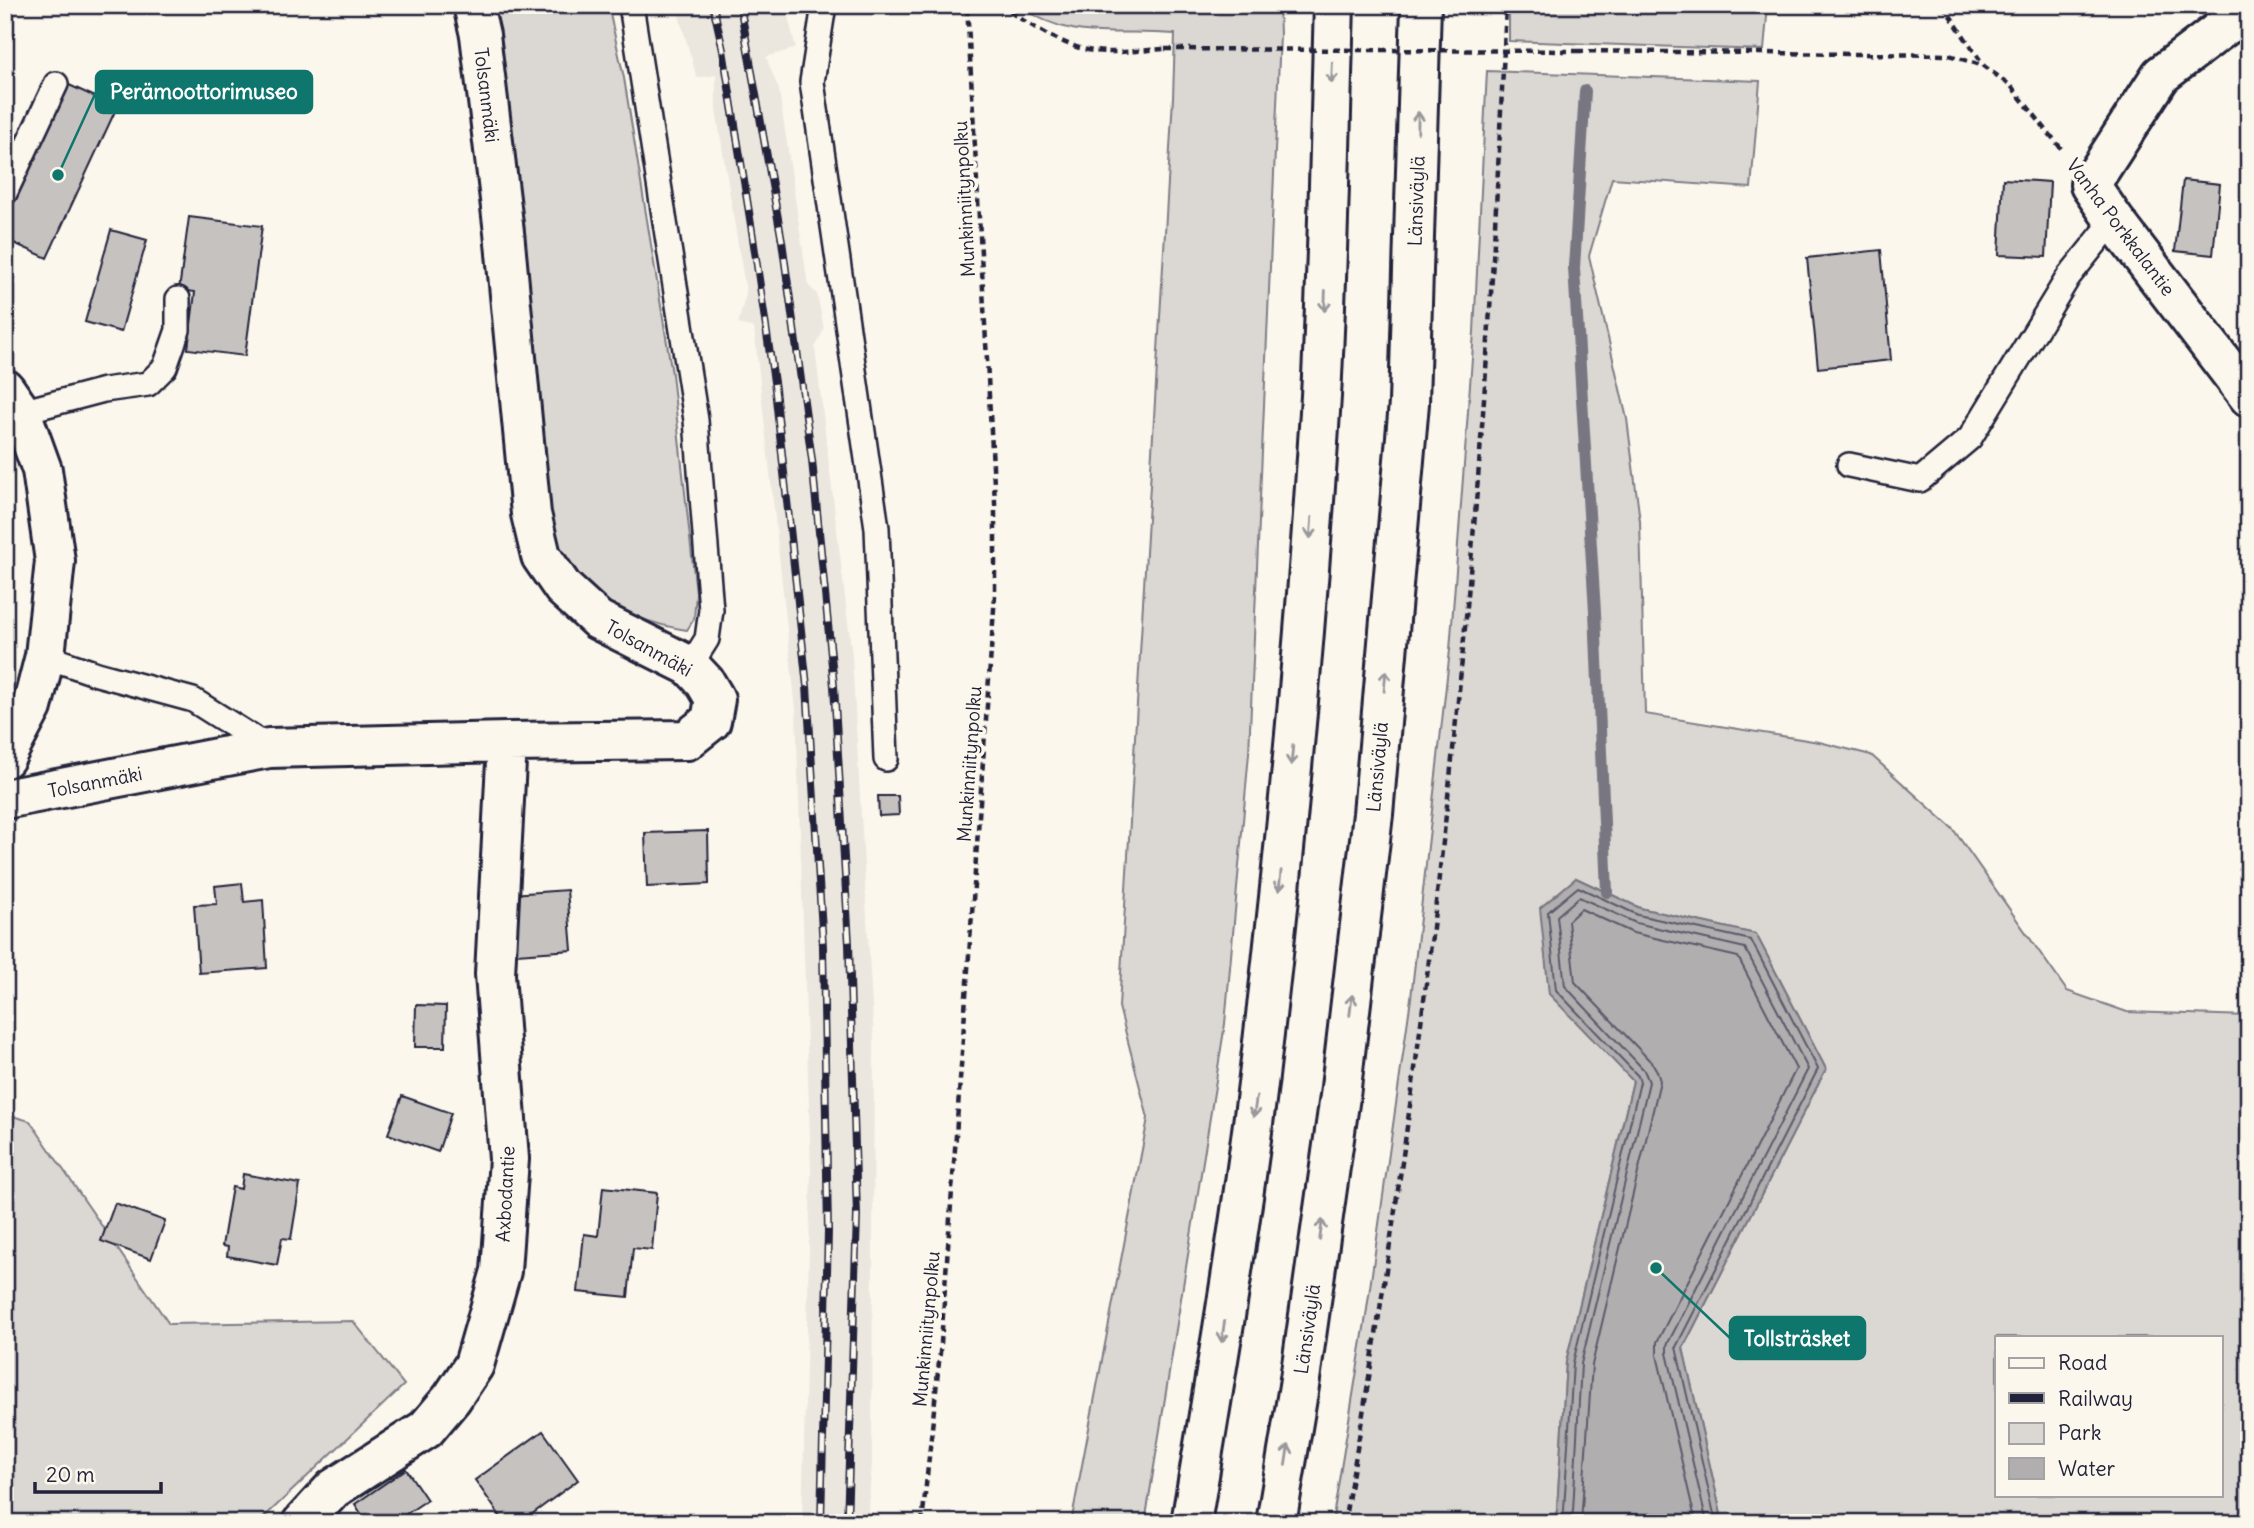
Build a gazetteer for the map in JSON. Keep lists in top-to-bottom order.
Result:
{
  "streets": {
    "main road": [
      "Tolsanmäki",
      "Länsiväylä",
      "Vanha Porkkalantie",
      "Axbodantie"
    ],
    "path": ["Munkinniitynpolku"]
  },
  "crossings": [
    ["Tolsanmäki", "Axbodantie"]
  ],
  "places": ["Perämoottorimuseo", "Tollsträsket"],
  "legend": [
    "Road",
    "Railway",
    "Park",
    "Water"
  ],
  "scale_bar": "20 m"
}
